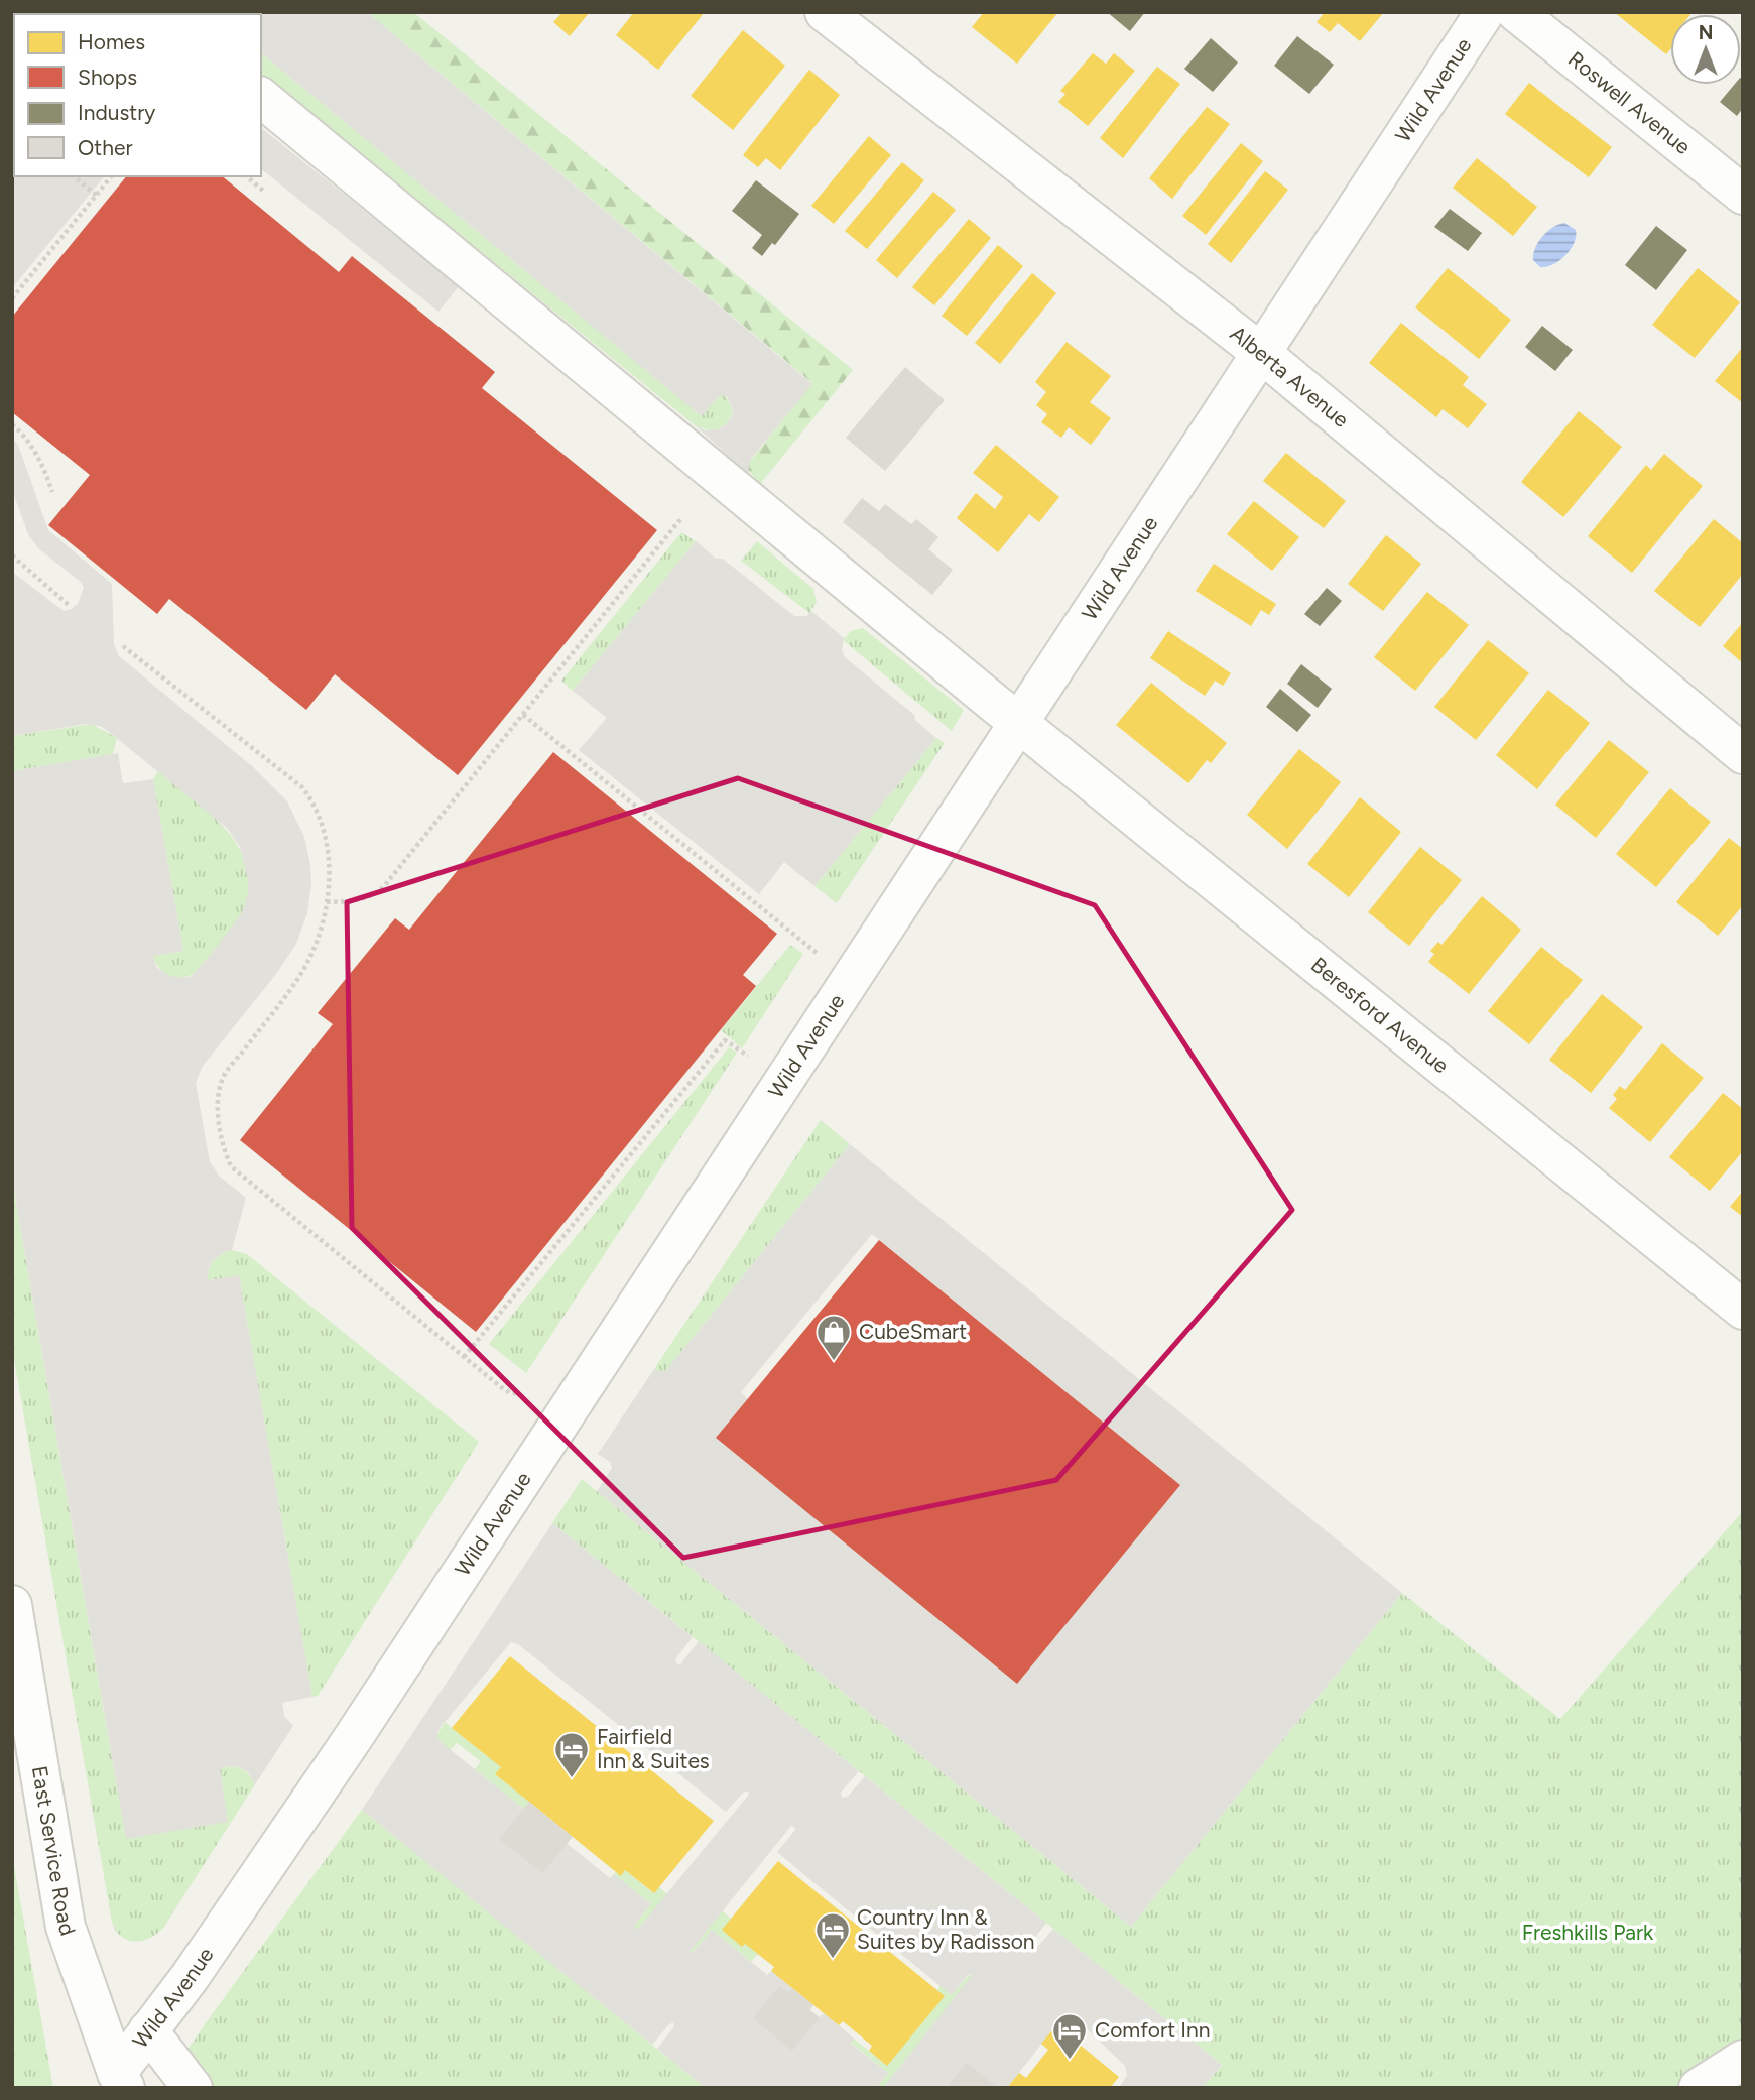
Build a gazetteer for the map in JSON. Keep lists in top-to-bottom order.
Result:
{
  "streets": {
    "street": [
      "Wild Avenue",
      "Roswell Avenue",
      "Alberta Avenue",
      "Beresford Avenue",
      "East Service Road"
    ]
  },
  "crossings": [
    ["Wild Avenue", "Alberta Avenue"],
    ["Wild Avenue", "Beresford Avenue"],
    ["Wild Avenue", "East Service Road"]
  ],
  "parks": ["Freshkills Park"],
  "places": {
    "shop": ["CubeSmart"],
    "hotel": ["Fairfield Inn & Suites", "Country Inn & Suites by Radisson", "Comfort Inn"]
  },
  "legend": [
    "Homes",
    "Shops",
    "Industry",
    "Other"
  ],
  "north": "top"
}
